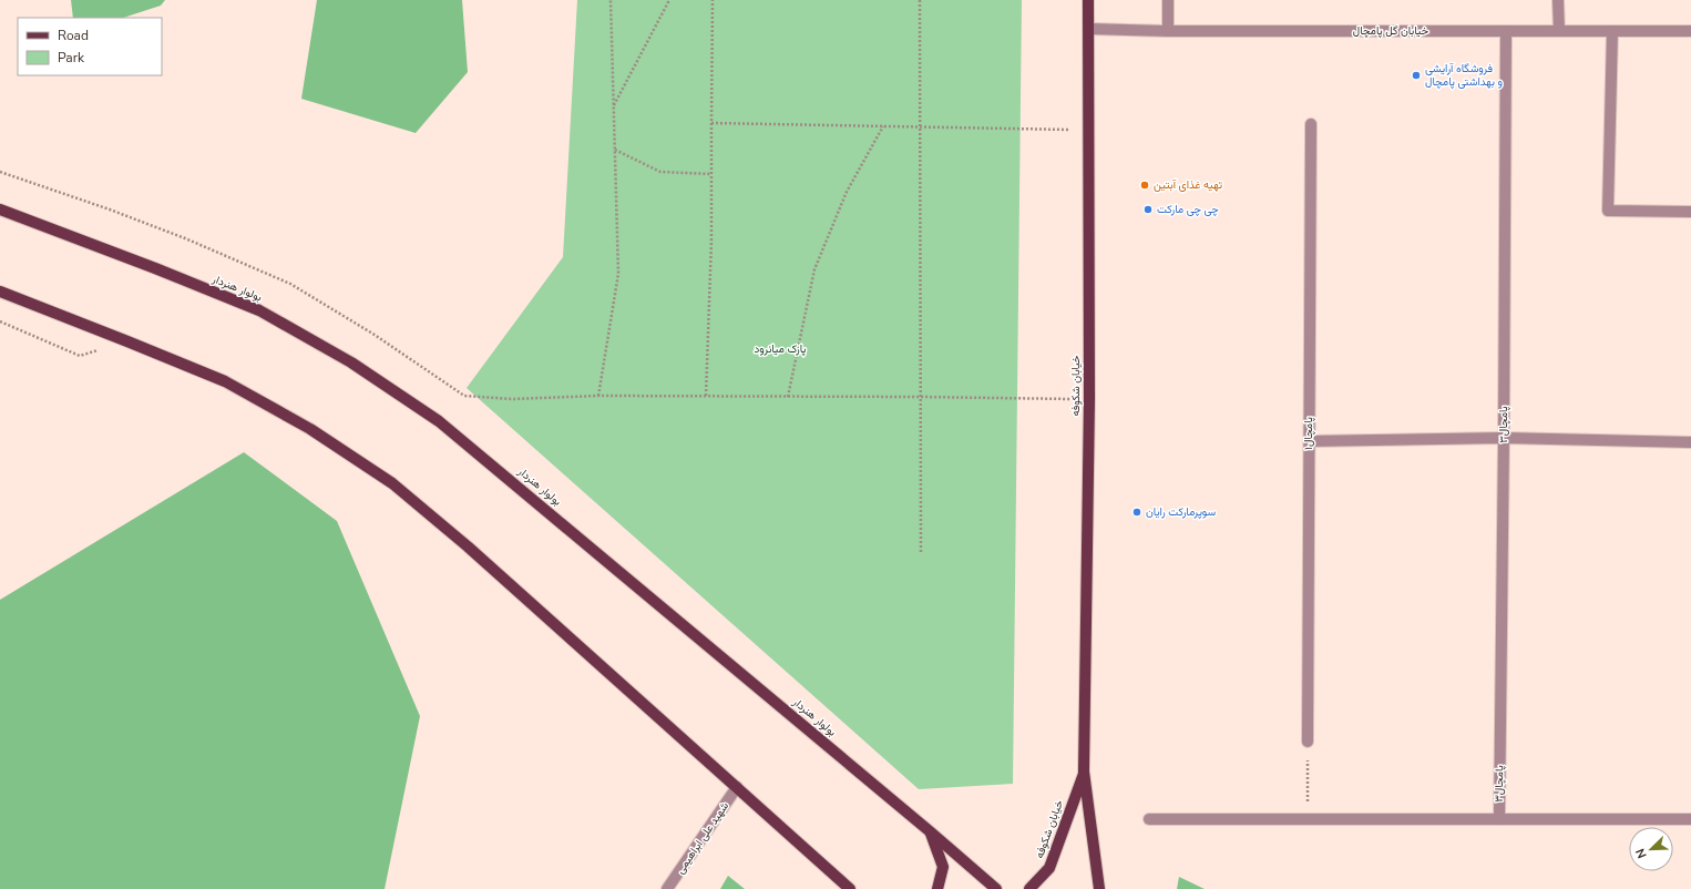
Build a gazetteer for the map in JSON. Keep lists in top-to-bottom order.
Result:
{
  "streets": {
    "main road": ["بولوار هنردار", "خیابان شکوفه"],
    "street": [
      "خیابان گل پامچال",
      "پامچال۳",
      "پامچال۱",
      "شهید علی ابراهیمی"
    ]
  },
  "crossings": [
    ["خیابان گل پامچال", "خیابان شکوفه"],
    ["خیابان گل پامچال", "پامچال۳"]
  ],
  "parks": ["پارک میانرود"],
  "places": [
    "فروشگاه آرایشی و بهداشتی پامچال",
    "تهیه غذای آبتین",
    "چی چی مارکت",
    "سوپرمارکت رایان"
  ],
  "legend": ["Road", "Park"],
  "north": "bottom left"
}
